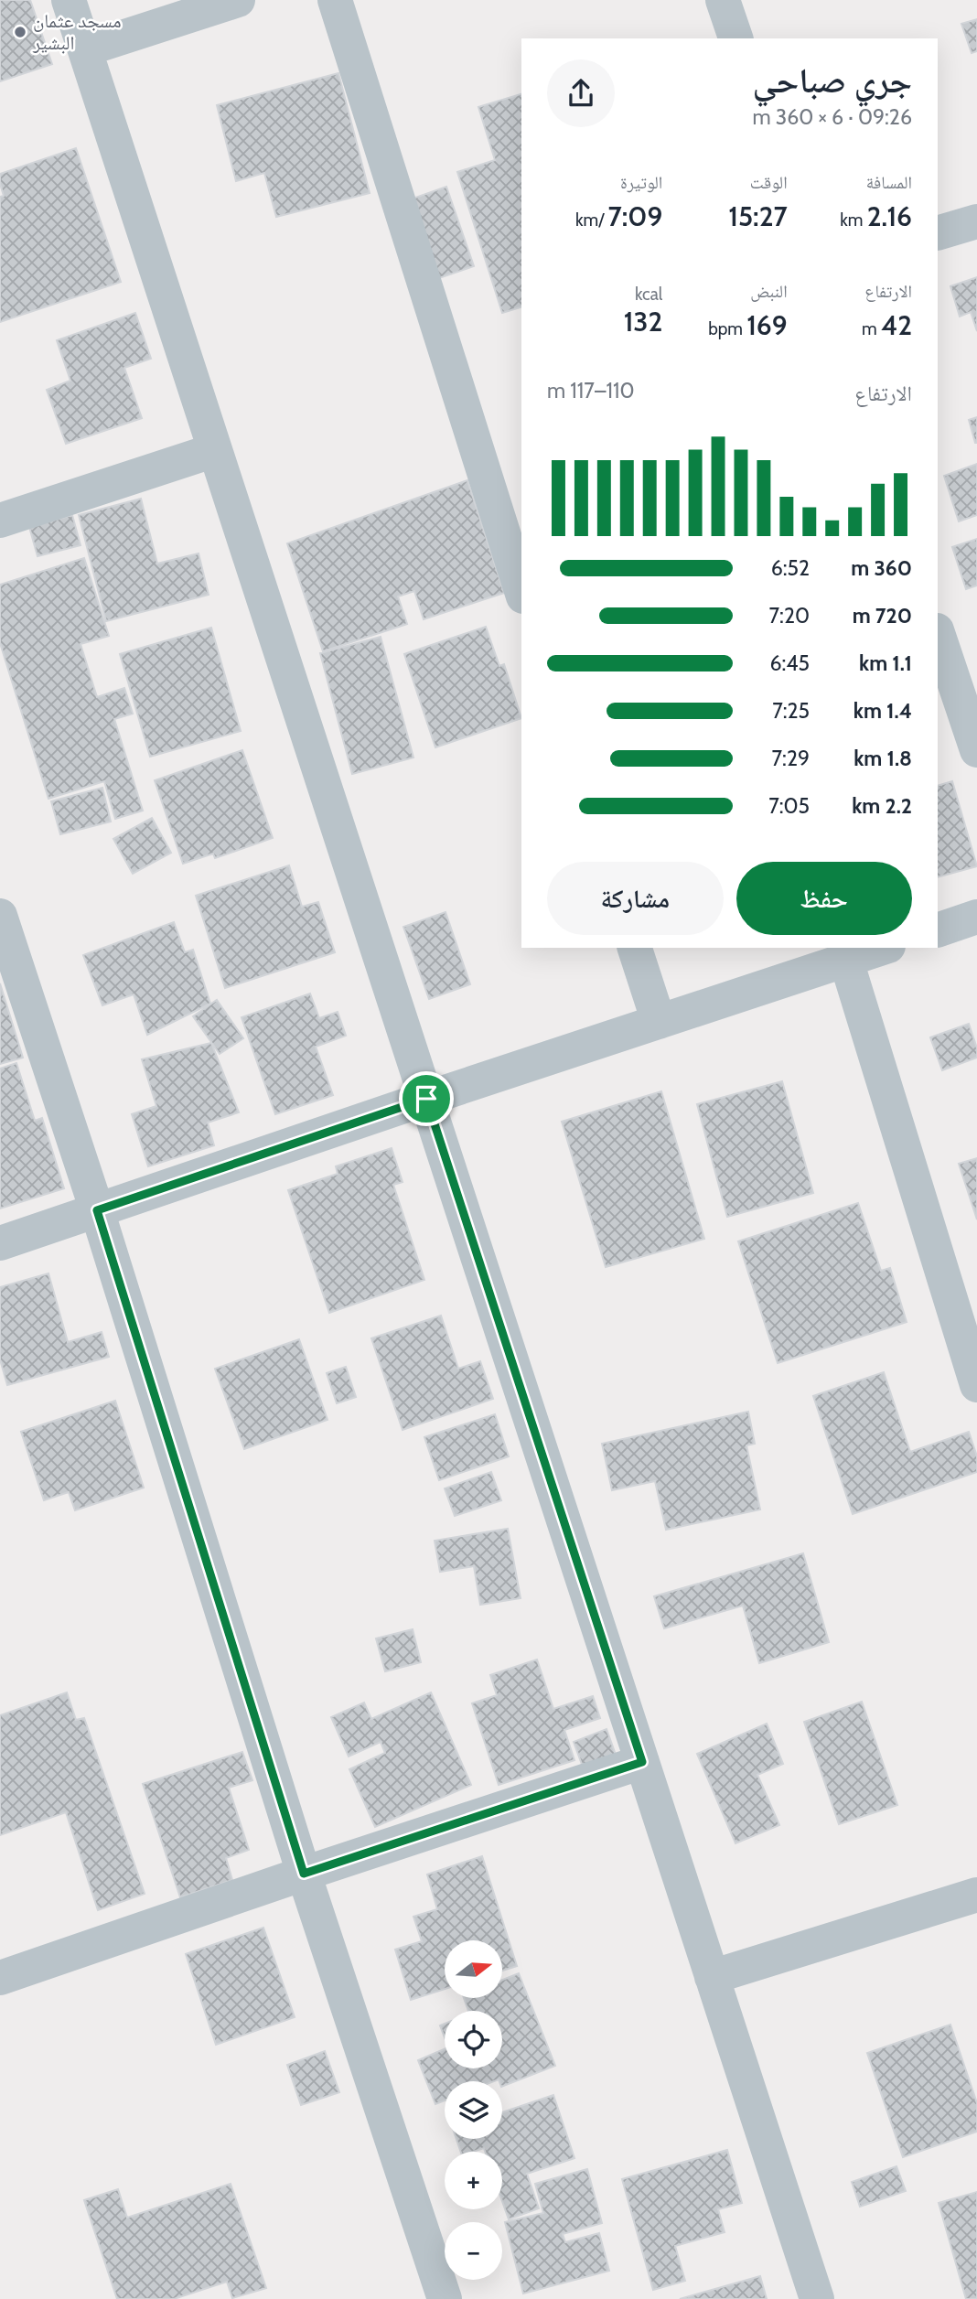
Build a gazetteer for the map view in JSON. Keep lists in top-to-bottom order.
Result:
{
  "places": ["مسجد عثمان البشير"],
  "north": "right",
  "page": {
    "heading": ["جري صباحي", "09:26 · 6 × 360 m"],
    "stats": [
      ["المسافة", "2.16 km"],
      ["الوقت", "15:27"],
      ["الوتيرة", "7:09 /km"],
      ["الارتفاع", "42 m"],
      ["النبض", "169 bpm"],
      ["kcal", "132"]
    ],
    "chart": ["الارتفاع", "110–117 m"],
    "list": [
      {
        "name": "360 m",
        "note": "6:52"
      },
      {
        "name": "720 m",
        "note": "7:20"
      },
      {
        "name": "1.1 km",
        "note": "6:45"
      },
      {
        "name": "1.4 km",
        "note": "7:25"
      },
      {
        "name": "1.8 km",
        "note": "7:29"
      },
      {
        "name": "2.2 km",
        "note": "7:05"
      }
    ],
    "buttons": ["حفظ", "مشاركة"],
    "map_buttons": ["+", "−"]
  }
}
